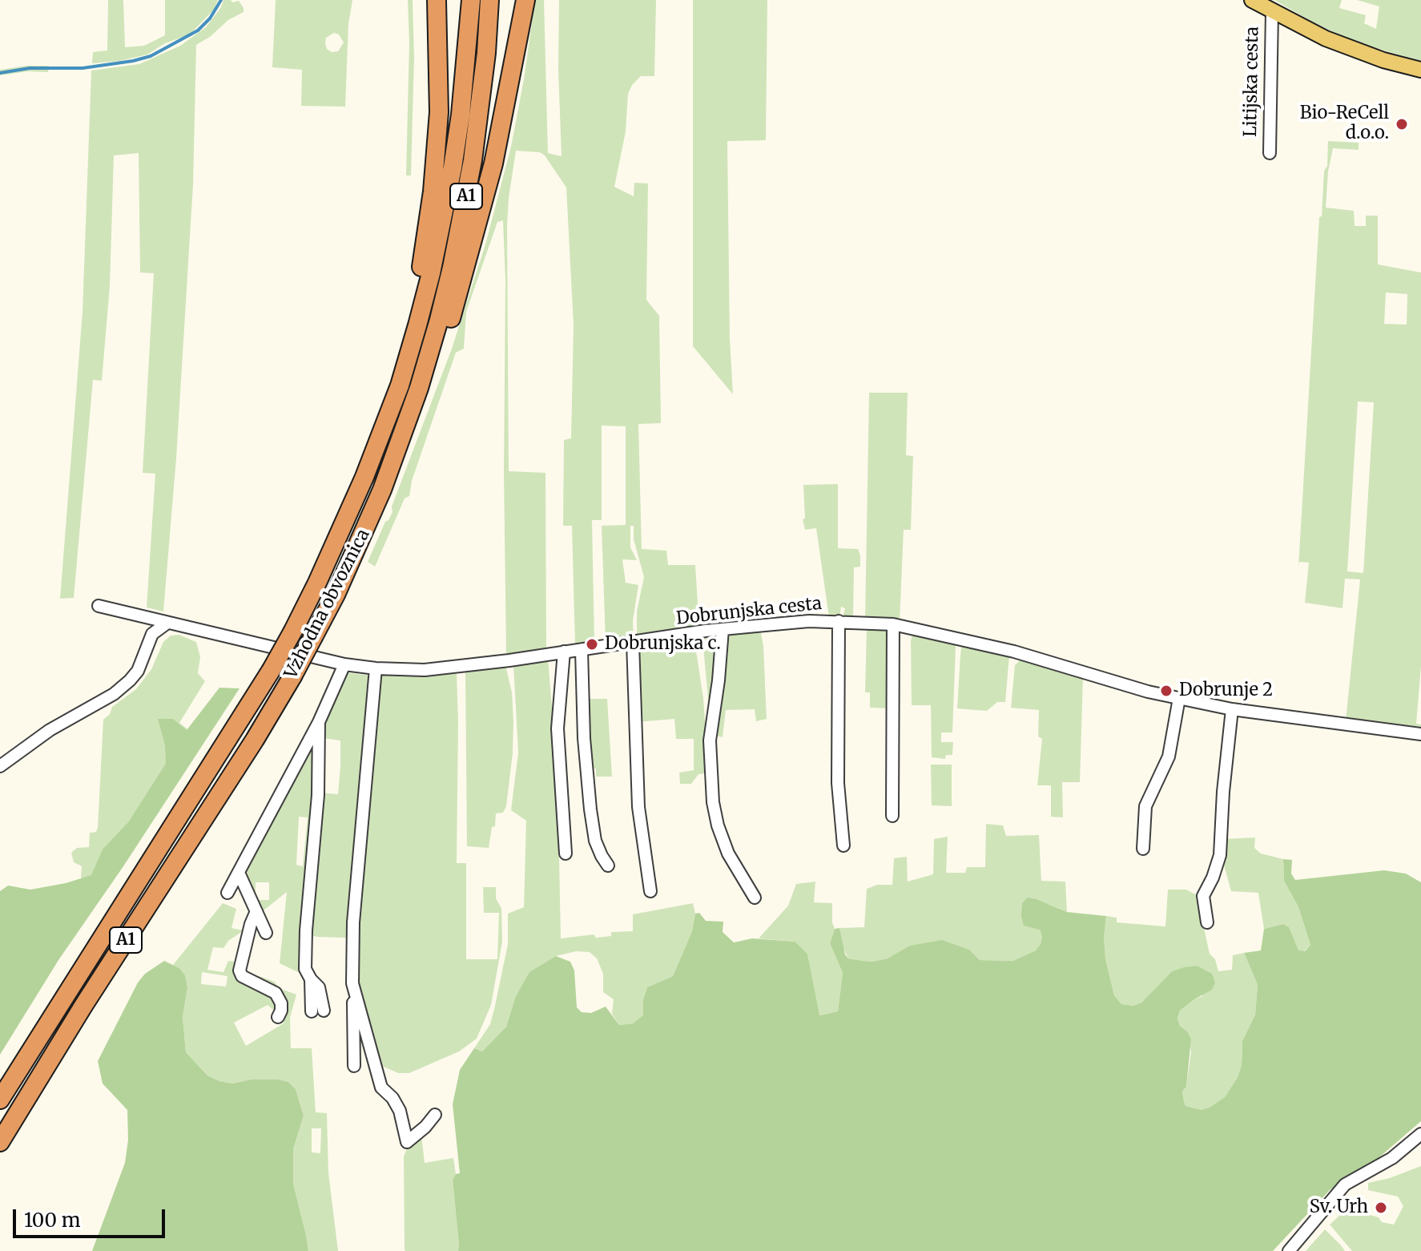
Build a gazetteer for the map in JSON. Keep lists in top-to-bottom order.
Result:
{
  "streets": {
    "highway": ["A1", "Vzhodna obvoznica"],
    "main road": ["Litijska cesta"],
    "street": ["Dobrunjska cesta"]
  },
  "places": [
    "Bio-ReCell d.o.o.",
    "Dobrunjska c.",
    "Dobrunje 2",
    "Sv. Urh"
  ],
  "scale_bar": "100 m"
}
